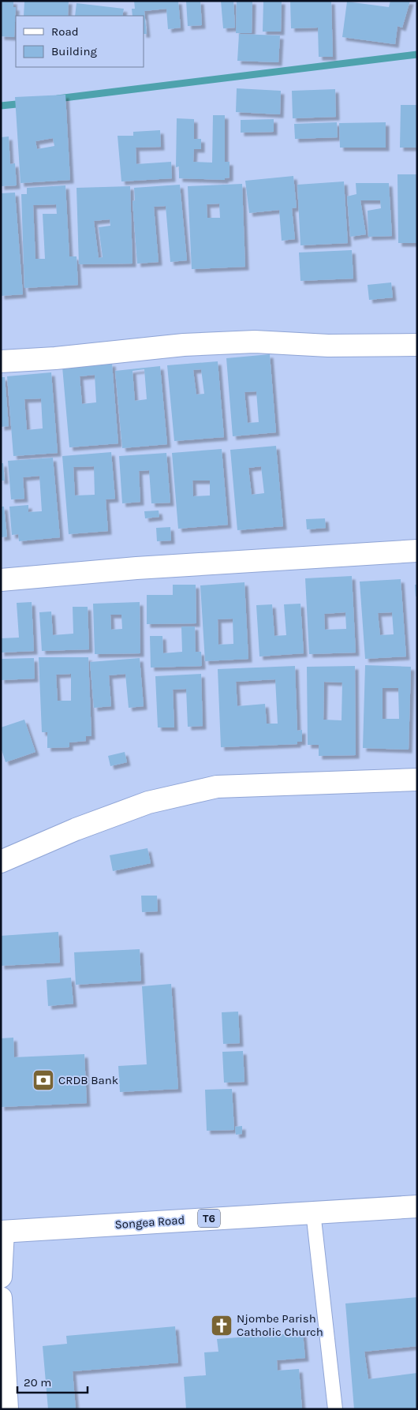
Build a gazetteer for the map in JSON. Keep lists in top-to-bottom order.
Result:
{
  "streets": {
    "main road": ["T6", "Songea Road"]
  },
  "places": {
    "bank": ["CRDB Bank"],
    "church": ["Njombe Parish Catholic Church"]
  },
  "legend": ["Road", "Building"],
  "scale_bar": "20 m"
}
